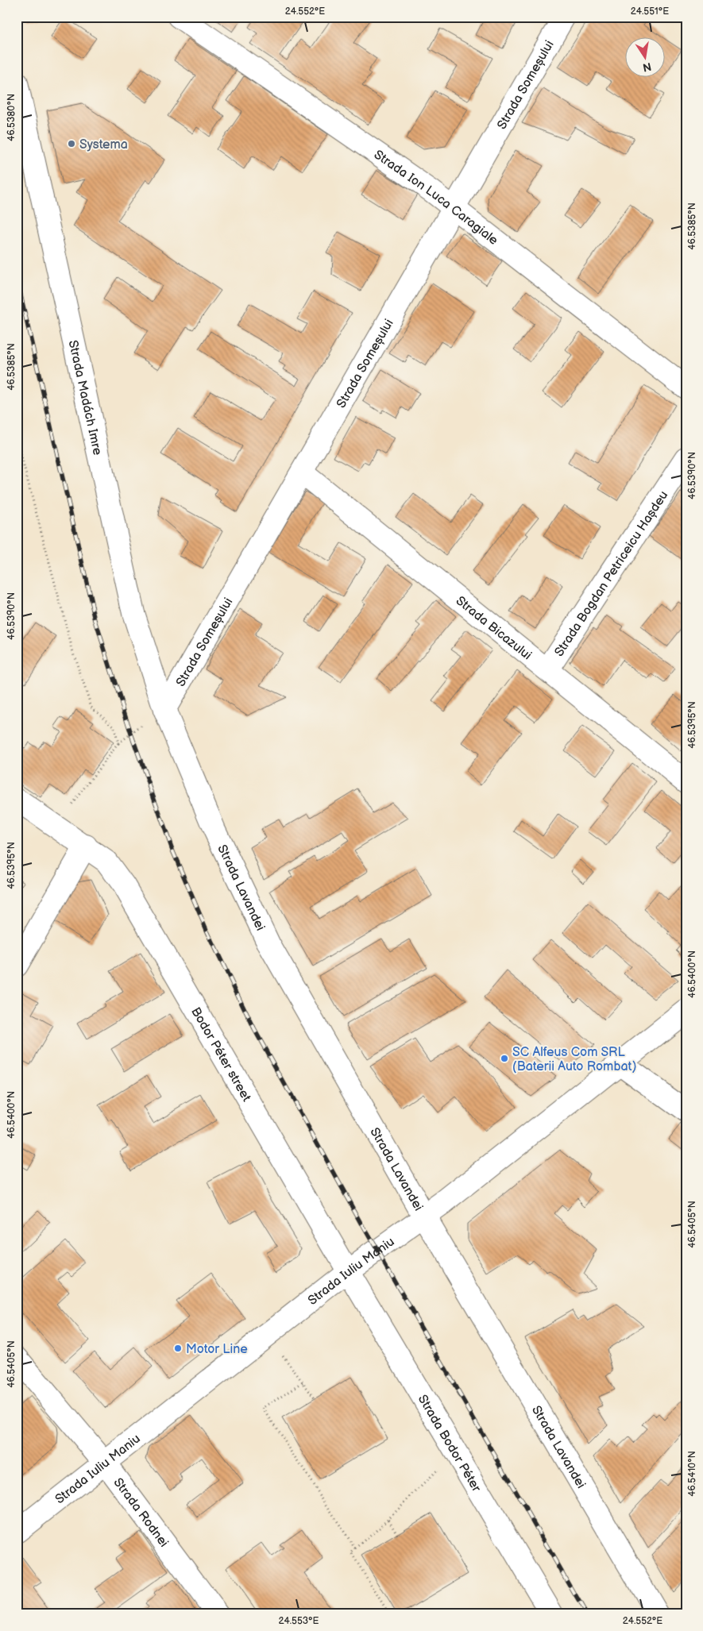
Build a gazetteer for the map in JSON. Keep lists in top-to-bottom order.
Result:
{
  "streets": {
    "street": [
      "Strada Someșului",
      "Strada Ion Luca Caragiale",
      "Strada Madách Imre",
      "Strada Bogdan Petriceicu Hașdeu",
      "Strada Bicazului",
      "Strada Lavandei",
      "Bodor Péter street",
      "Strada Iuliu Maniu",
      "Strada Bodor Péter",
      "Strada Rodnei"
    ]
  },
  "crossings": [
    ["Strada Someșului", "Strada Ion Luca Caragiale"],
    ["Strada Someșului", "Strada Madách Imre"],
    ["Strada Someșului", "Strada Bicazului"],
    ["Strada Someșului", "Strada Lavandei"],
    ["Strada Madách Imre", "Strada Lavandei"],
    ["Strada Bogdan Petriceicu Hașdeu", "Strada Bicazului"],
    ["Strada Lavandei", "Strada Iuliu Maniu"],
    ["Bodor Péter street", "Strada Iuliu Maniu"],
    ["Bodor Péter street", "Strada Bodor Péter"],
    ["Strada Iuliu Maniu", "Strada Bodor Péter"],
    ["Strada Iuliu Maniu", "Strada Rodnei"]
  ],
  "places": ["Systema", "SC Alfeus Com SRL (Baterii Auto Rombat)", "Motor Line"],
  "north": "bottom",
  "coordinates": [
    "24.552°E",
    "24.551°E",
    "46.5380°N",
    "46.5385°N",
    "46.5390°N",
    "46.5395°N",
    "46.5400°N",
    "46.5405°N",
    "46.5410°N",
    "24.553°E"
  ]
}
